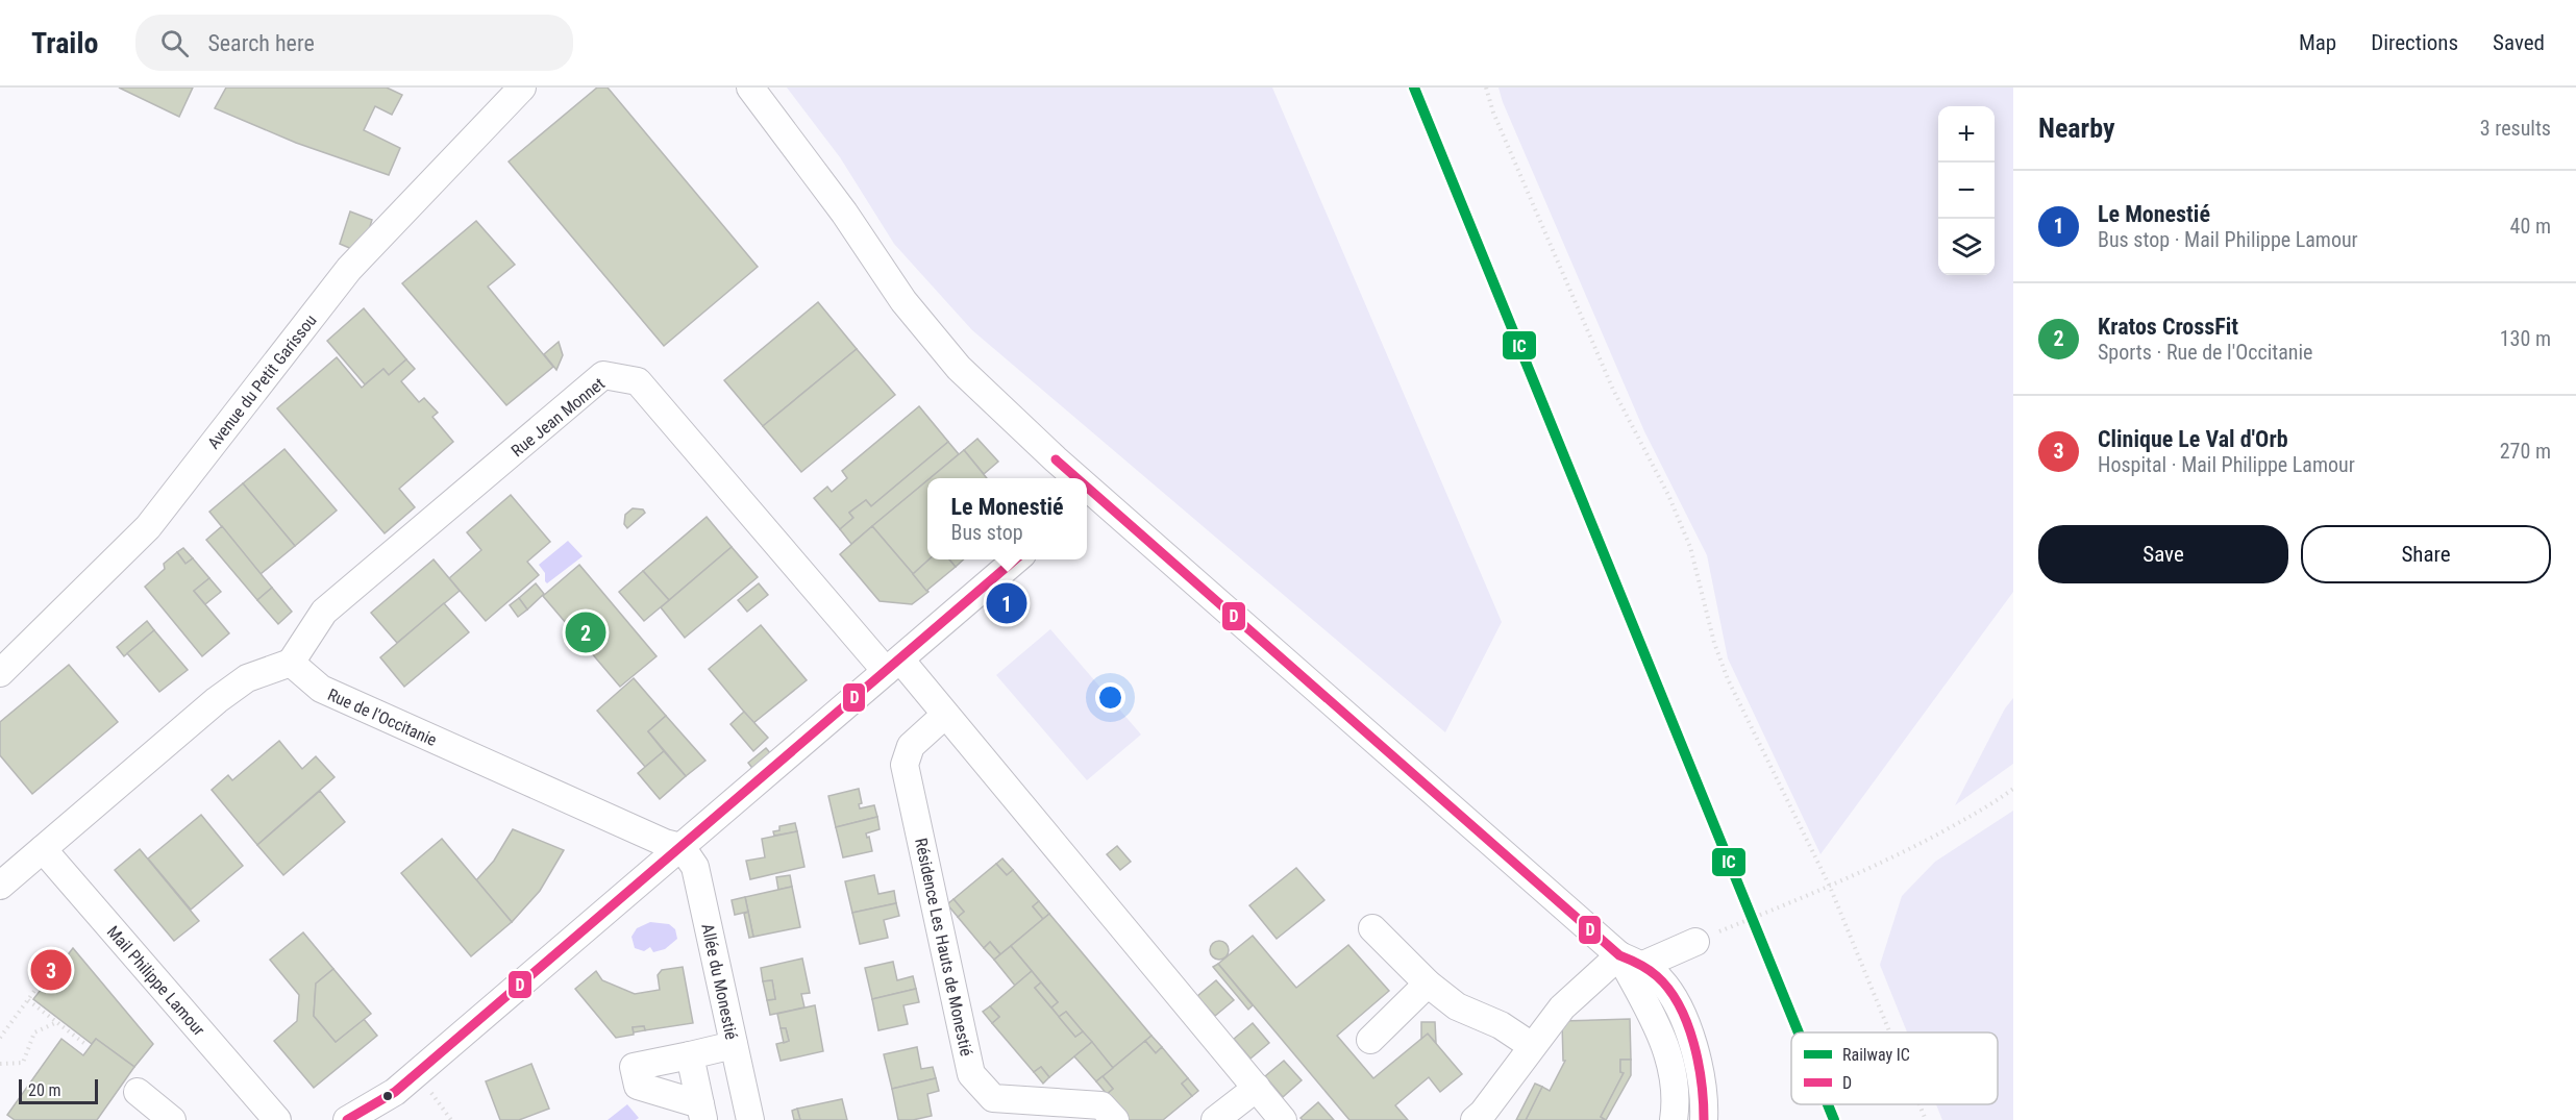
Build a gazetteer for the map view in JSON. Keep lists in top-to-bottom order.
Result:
{
  "streets": {
    "street": [
      "Avenue du Petit Garissou",
      "Rue Jean Monnet",
      "Rue de l'Occitanie",
      "Résidence Les Hauts de Monestié",
      "Mail Philippe Lamour",
      "Allée du Monestié"
    ]
  },
  "crossings": [
    ["Rue Jean Monnet", "Rue de l'Occitanie"],
    ["Rue de l'Occitanie", "Allée du Monestié"]
  ],
  "lines": ["rail line IC", "transit line D"],
  "legend": ["Railway IC", "D"],
  "scale_bar": "20 m",
  "page": {
    "header": "Trailo",
    "search": "Search here",
    "nav": ["Map", "Directions", "Saved"],
    "heading": ["Nearby", "3 results"],
    "map_buttons": ["+", "−"],
    "list": [
      {
        "mark": "1",
        "name": "Le Monestié",
        "note": "Bus stop · Mail Philippe Lamour",
        "value": "40 m"
      },
      {
        "mark": "2",
        "name": "Kratos CrossFit",
        "note": "Sports · Rue de l'Occitanie",
        "value": "130 m"
      },
      {
        "mark": "3",
        "name": "Clinique Le Val d'Orb",
        "note": "Hospital · Mail Philippe Lamour",
        "value": "270 m"
      }
    ],
    "popup": ["Le Monestié", "Bus stop"],
    "buttons": ["Save", "Share"],
    "pins": ["1", "2", "3"],
    "scale": "20 m"
  }
}
